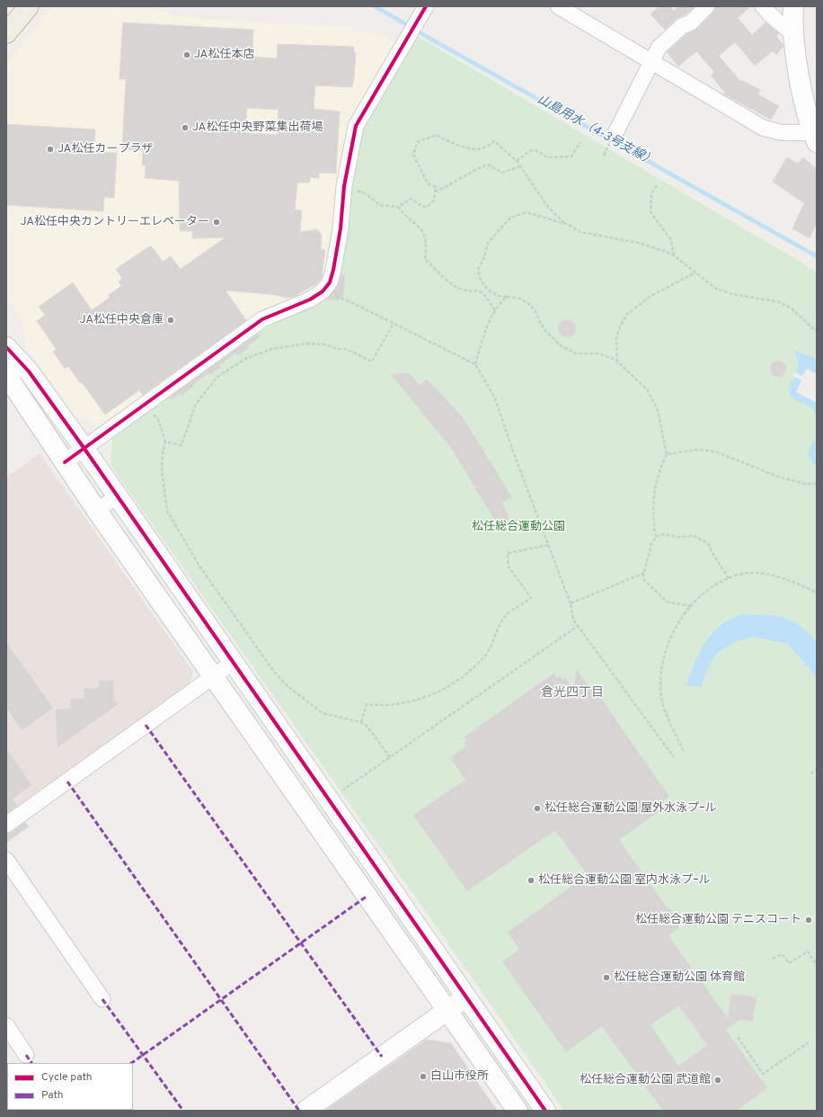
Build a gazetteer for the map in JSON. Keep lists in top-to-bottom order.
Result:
{
  "districts": ["倉光四丁目"],
  "water": ["山島用水（4-3号支線）"],
  "parks": ["松任総合運動公園"],
  "places": [
    "JA松任本店",
    "JA松任中央野菜集出荷場",
    "JA松任カープラザ",
    "JA松任中央カントリーエレベーター",
    "JA松任中央倉庫",
    "松任総合運動公園 屋外水泳プｰル",
    "松任総合運動公園 室内水泳プｰル",
    "松任総合運動公園 テニスコート",
    "松任総合運動公園 体育館",
    "白山市役所",
    "松任総合運動公園 武道館"
  ],
  "legend": ["Cycle path", "Path"]
}
